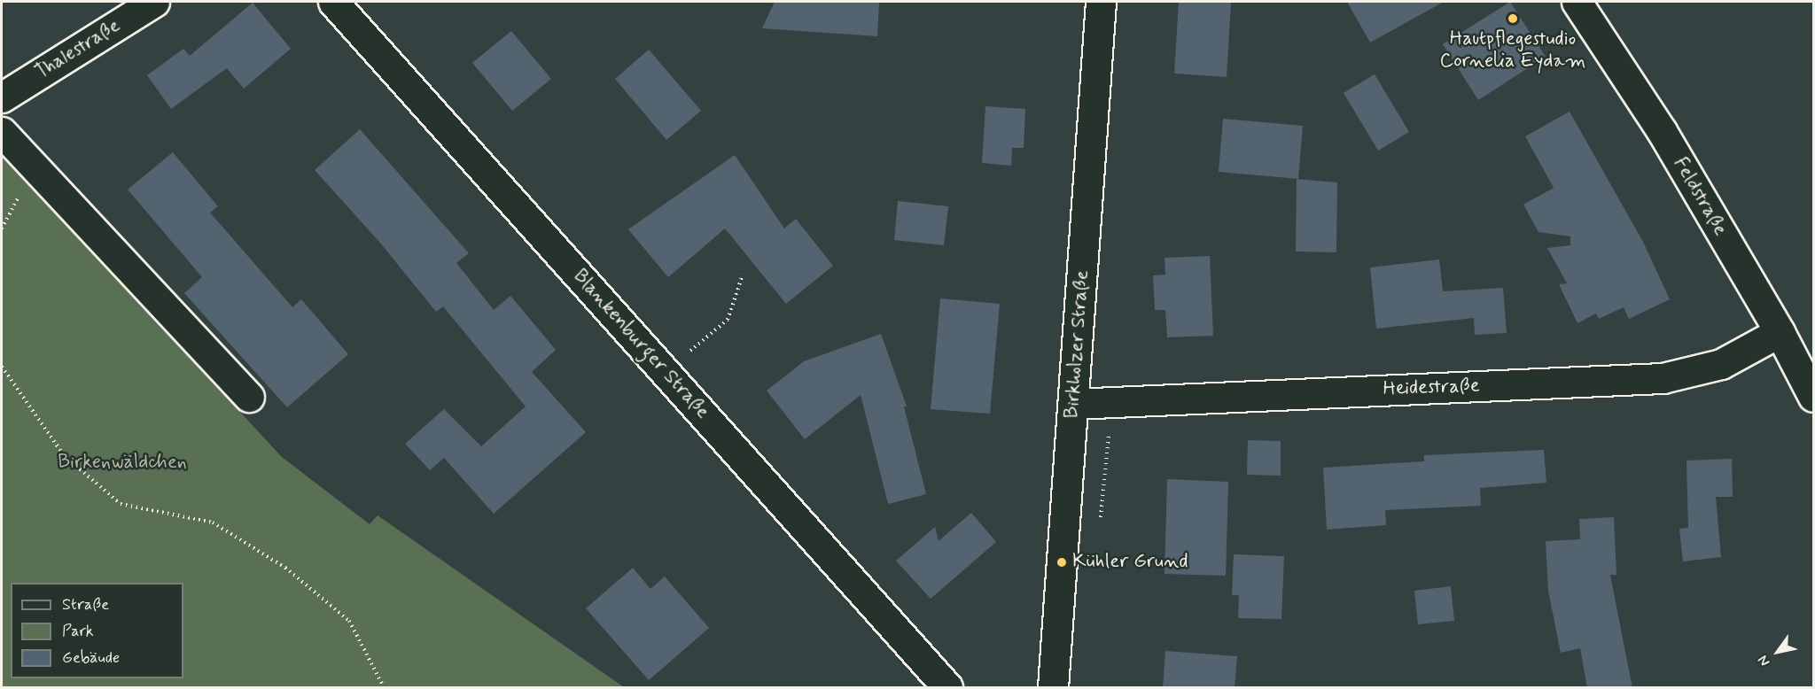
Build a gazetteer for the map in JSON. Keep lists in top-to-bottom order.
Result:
{
  "streets": {
    "street": [
      "Thalestraße",
      "Feldstraße",
      "Blankenburger Straße",
      "Birkholzer Straße",
      "Heidestraße"
    ]
  },
  "crossings": [
    ["Feldstraße", "Heidestraße"],
    ["Birkholzer Straße", "Heidestraße"]
  ],
  "parks": ["Birkenwäldchen"],
  "places": ["Hautpflegestudio Cornelia Eydam", "Kühler Grund"],
  "legend": ["Straße", "Park", "Gebäude"],
  "north": "bottom left"
}
